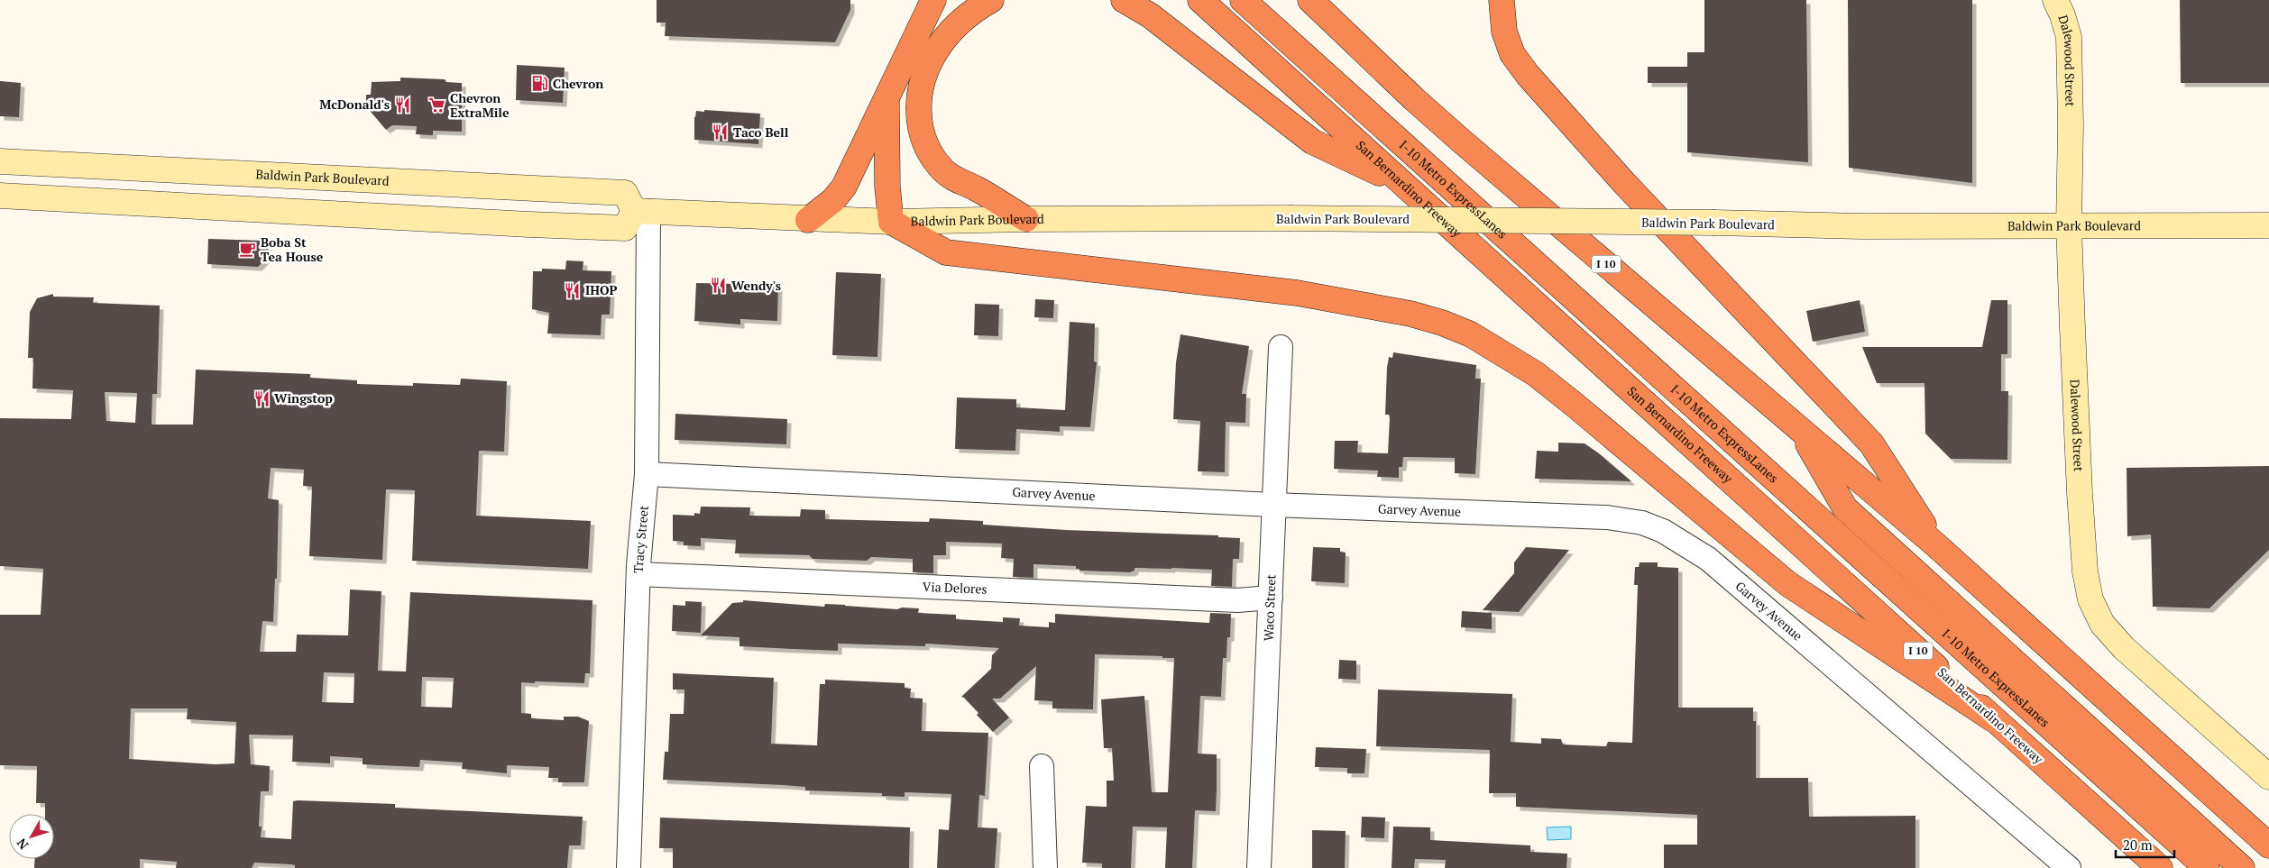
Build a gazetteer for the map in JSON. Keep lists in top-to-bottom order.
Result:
{
  "streets": {
    "highway": ["San Bernardino Freeway", "I-10 Metro ExpressLanes", "I 10"],
    "main road": ["Dalewood Street", "Baldwin Park Boulevard"],
    "street": [
      "Garvey Avenue",
      "Tracy Street",
      "Via Delores",
      "Waco Street"
    ]
  },
  "crossings": [
    ["Dalewood Street", "Baldwin Park Boulevard"],
    ["Baldwin Park Boulevard", "Tracy Street"],
    ["Garvey Avenue", "Tracy Street"],
    ["Garvey Avenue", "Waco Street"],
    ["Tracy Street", "Via Delores"],
    ["Via Delores", "Waco Street"]
  ],
  "places": {
    "fuel station": ["Chevron"],
    "restaurant": [
      "McDonald's",
      "Taco Bell",
      "Wendy's",
      "IHOP",
      "Wingstop"
    ],
    "supermarket": ["Chevron ExtraMile"],
    "cafe": ["Boba St Tea House"]
  },
  "scale_bar": "20 m",
  "north": "bottom left"
}
